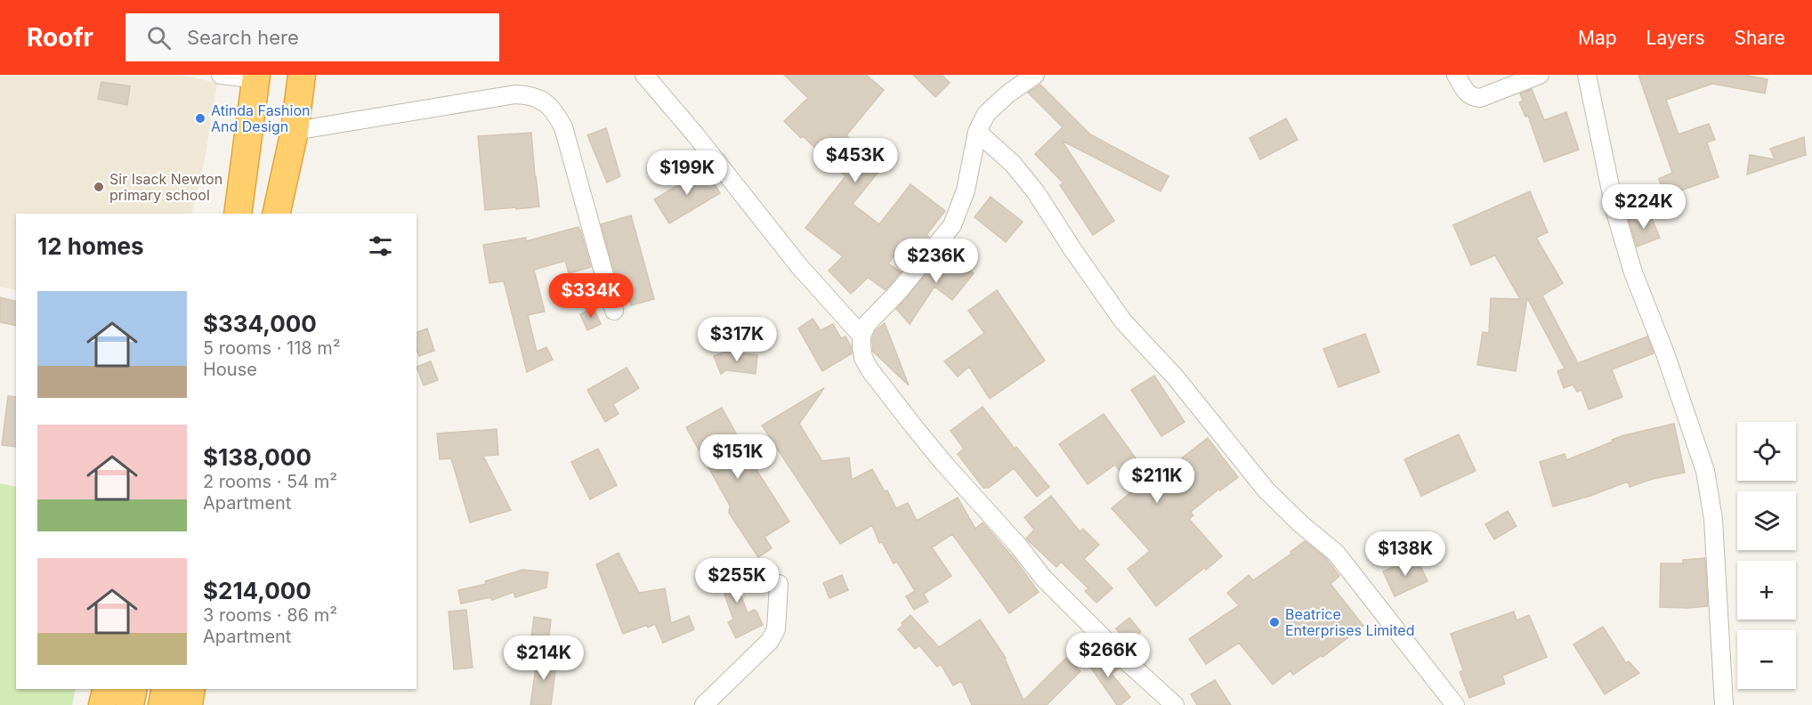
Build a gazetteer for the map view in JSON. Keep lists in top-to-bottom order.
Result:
{
  "places": ["Atinda Fashion And Design", "Sir Isack Newton primary school", "Beatrice Enterprises Limited"],
  "page": {
    "header": "Roofr",
    "search": "Search here",
    "nav": ["Map", "Layers", "Share"],
    "price": [
      "$453K",
      "$199K",
      "$224K",
      "$236K",
      "$334K",
      "$317K",
      "$151K",
      "$211K",
      "$138K",
      "$255K",
      "$266K",
      "$214K"
    ],
    "heading": "12 homes",
    "list": [
      {
        "name": "$334,000",
        "note": "5 rooms · 118 m² · House"
      },
      {
        "name": "$138,000",
        "note": "2 rooms · 54 m² · Apartment"
      },
      {
        "name": "$214,000",
        "note": "3 rooms · 86 m² · Apartment"
      }
    ],
    "map_buttons": ["+", "−"]
  }
}
